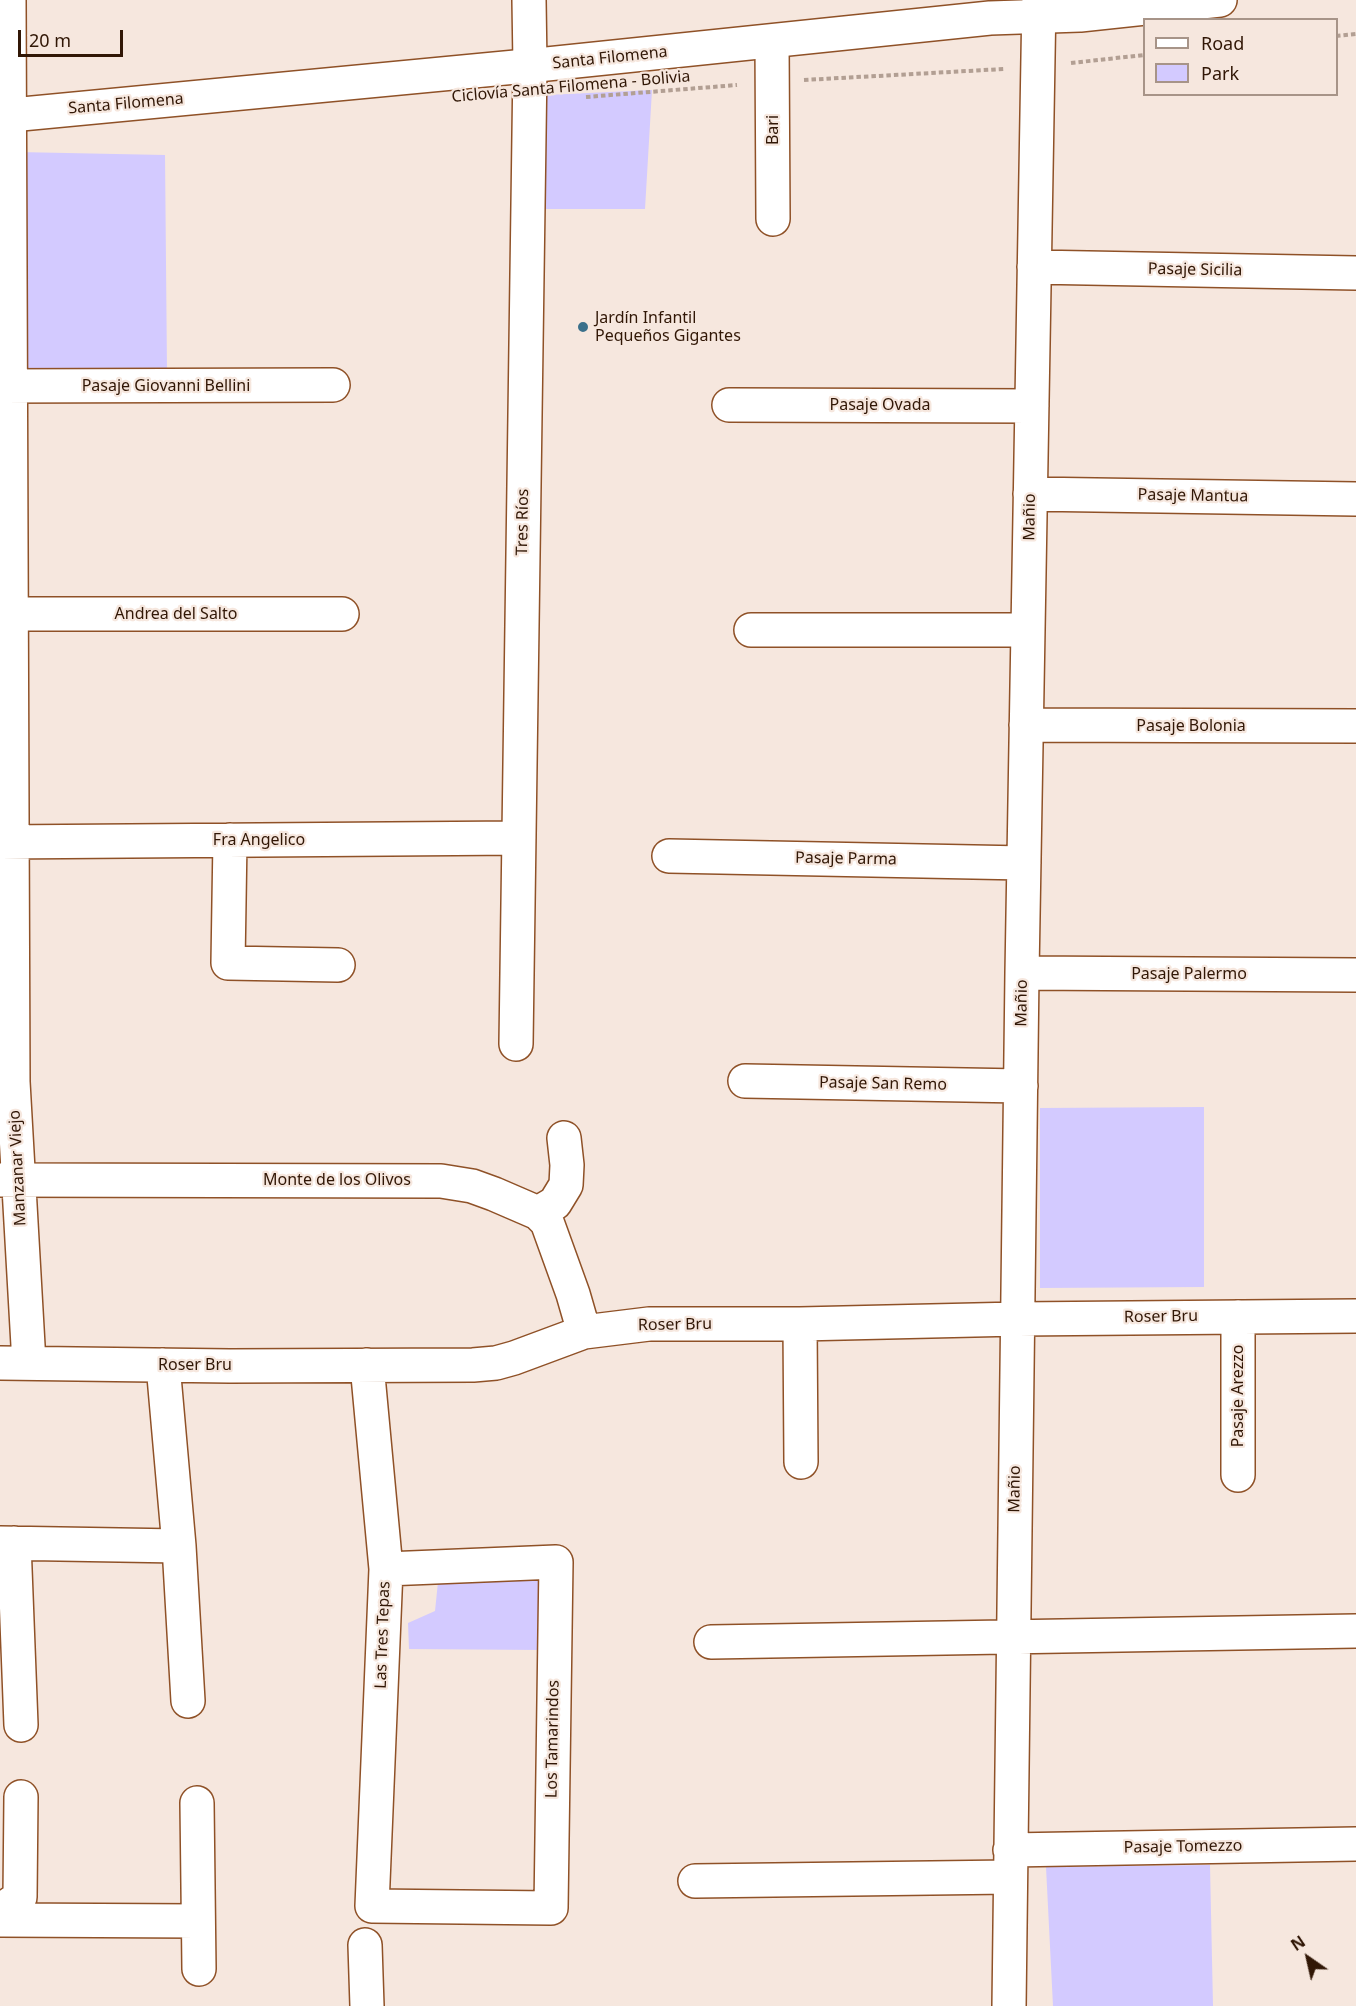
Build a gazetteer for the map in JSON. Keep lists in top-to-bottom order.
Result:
{
  "streets": {
    "street": [
      "Santa Filomena",
      "Bari",
      "Pasaje Sicilia",
      "Pasaje Giovanni Bellini",
      "Pasaje Ovada",
      "Pasaje Mantua",
      "Mañio",
      "Tres Ríos",
      "Andrea del Salto",
      "Pasaje Bolonia",
      "Fra Angelico",
      "Pasaje Parma",
      "Pasaje Palermo",
      "Pasaje San Remo",
      "Manzanar Viejo",
      "Monte de los Olivos",
      "Roser Bru",
      "Pasaje Arezzo",
      "Las Tres Tepas",
      "Los Tamarindos",
      "Pasaje Tomezzo"
    ],
    "path": ["Ciclovía Santa Filomena - Bolivia"]
  },
  "crossings": [
    ["Santa Filomena", "Bari"],
    ["Santa Filomena", "Mañio"],
    ["Santa Filomena", "Tres Ríos"],
    ["Santa Filomena", "Manzanar Viejo"],
    ["Ciclovía Santa Filomena - Bolivia", "Bari"],
    ["Ciclovía Santa Filomena - Bolivia", "Mañio"],
    ["Ciclovía Santa Filomena - Bolivia", "Tres Ríos"],
    ["Pasaje Sicilia", "Mañio"],
    ["Pasaje Giovanni Bellini", "Manzanar Viejo"],
    ["Pasaje Ovada", "Mañio"],
    ["Pasaje Mantua", "Mañio"],
    ["Mañio", "Pasaje Bolonia"],
    ["Mañio", "Pasaje Parma"],
    ["Mañio", "Pasaje Palermo"],
    ["Mañio", "Pasaje San Remo"],
    ["Mañio", "Roser Bru"],
    ["Mañio", "Pasaje Tomezzo"],
    ["Tres Ríos", "Fra Angelico"],
    ["Andrea del Salto", "Manzanar Viejo"],
    ["Fra Angelico", "Manzanar Viejo"],
    ["Manzanar Viejo", "Monte de los Olivos"],
    ["Manzanar Viejo", "Roser Bru"],
    ["Roser Bru", "Pasaje Arezzo"],
    ["Roser Bru", "Las Tres Tepas"],
    ["Las Tres Tepas", "Los Tamarindos"]
  ],
  "places": ["Jardín Infantil Pequeños Gigantes"],
  "legend": ["Road", "Park"],
  "scale_bar": "20 m",
  "north": "top left"
}
